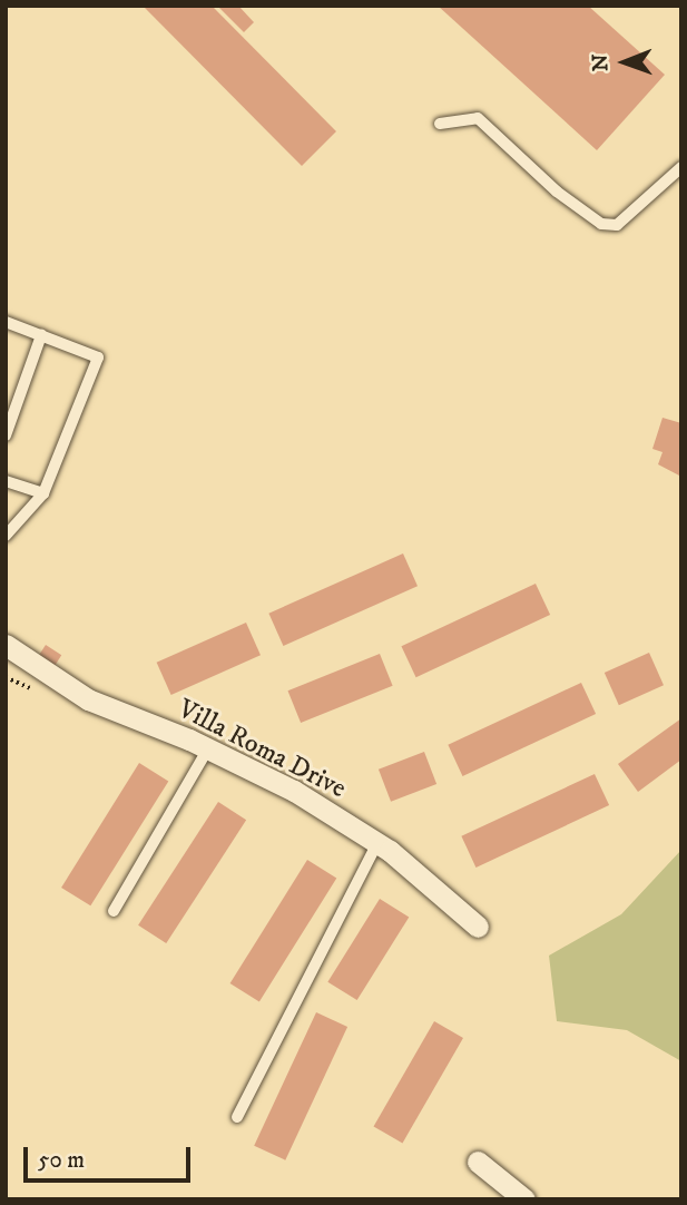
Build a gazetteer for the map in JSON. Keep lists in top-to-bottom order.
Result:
{
  "streets": {
    "street": ["Villa Roma Drive"]
  },
  "scale_bar": "50 m",
  "north": "left"
}
